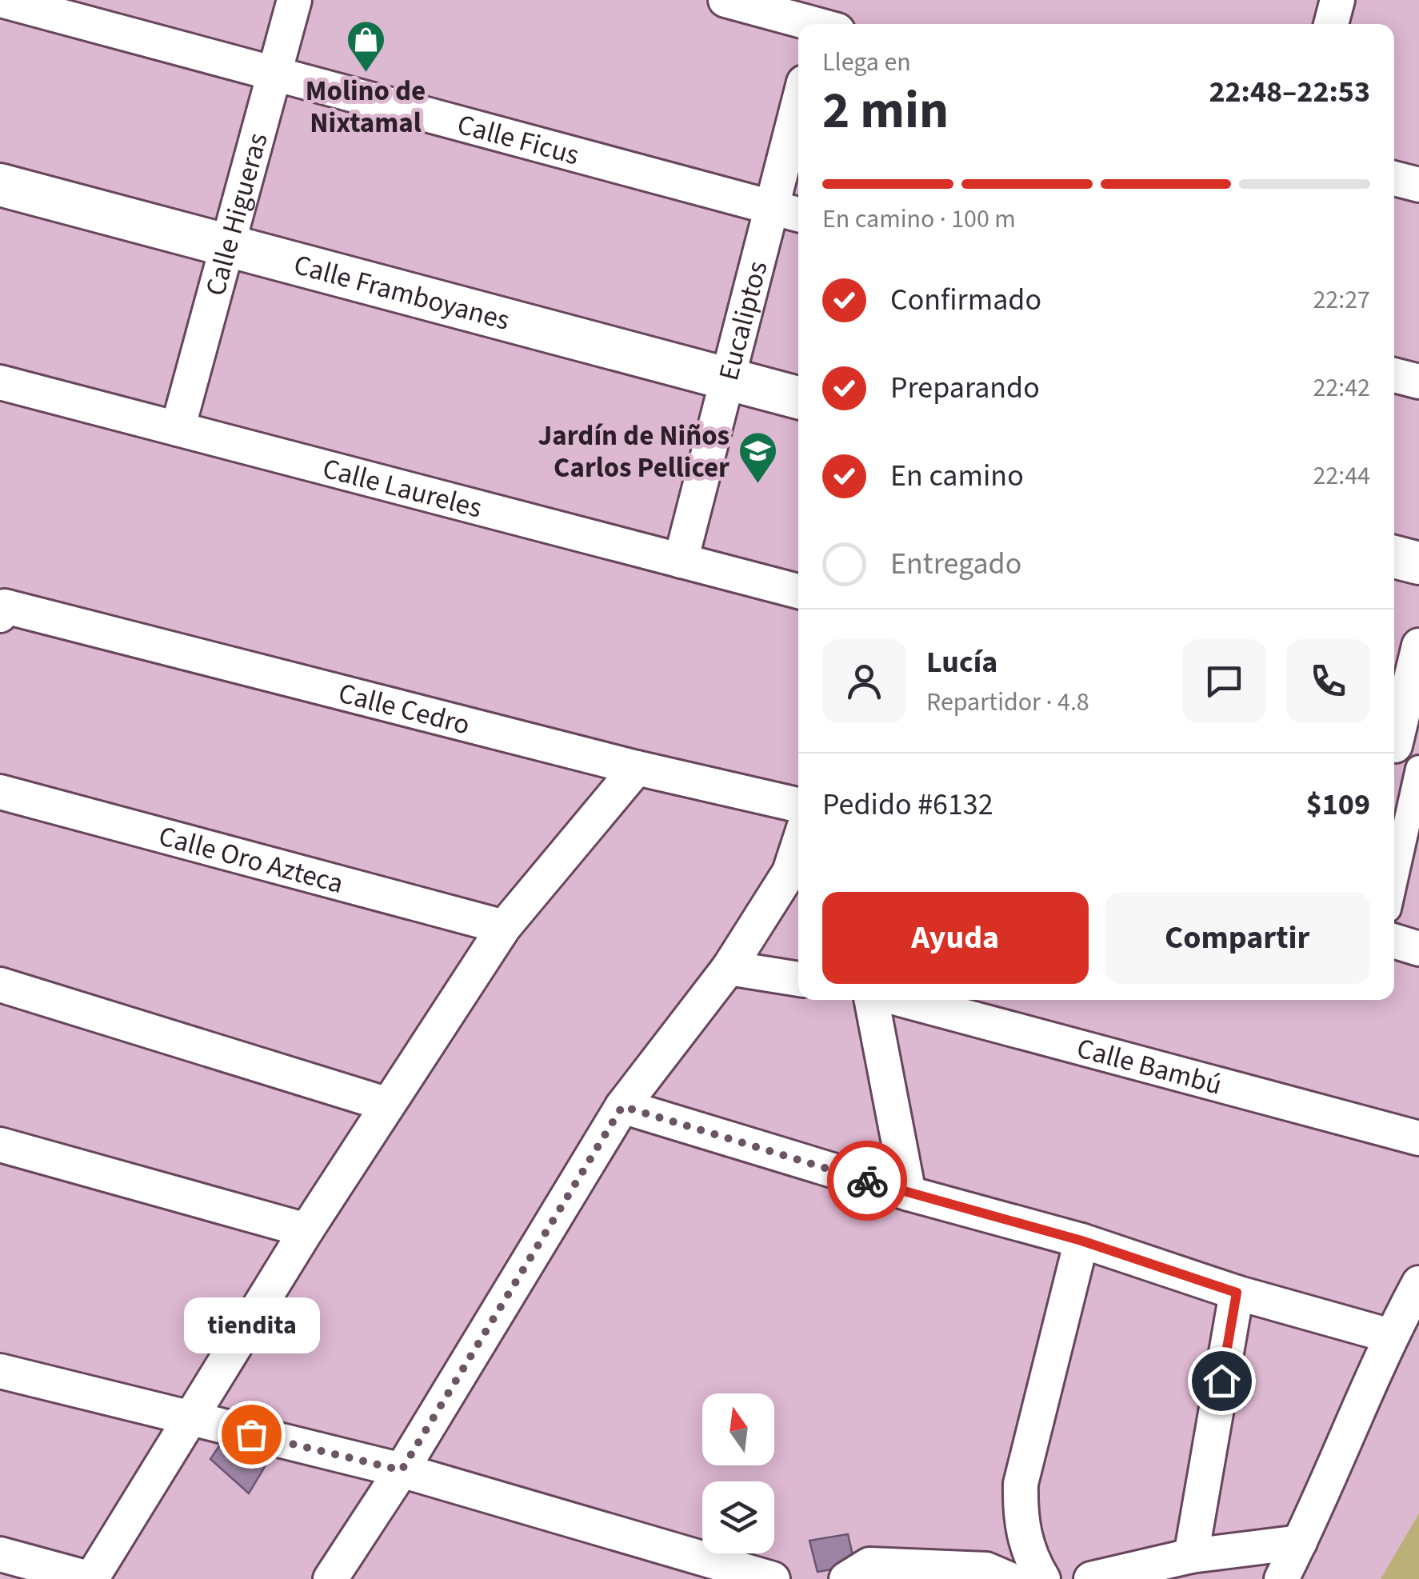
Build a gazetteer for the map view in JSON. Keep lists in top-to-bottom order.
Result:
{
  "streets": {
    "street": [
      "Calle Ficus",
      "Calle Higueras",
      "Calle Framboyanes",
      "Eucaliptos",
      "Calle Laureles",
      "Calle Cedro",
      "Calle Oro Azteca",
      "Calle Bambú"
    ]
  },
  "crossings": [
    ["Calle Ficus", "Calle Higueras"],
    ["Calle Ficus", "Eucaliptos"],
    ["Calle Higueras", "Calle Framboyanes"],
    ["Calle Higueras", "Calle Laureles"],
    ["Calle Framboyanes", "Eucaliptos"],
    ["Eucaliptos", "Calle Laureles"]
  ],
  "places": {
    "shop": ["Molino de Nixtamal"],
    "school or university": ["Jardín de Niños Carlos Pellicer"],
    "other": ["tiendita"]
  },
  "north": "top",
  "page": {
    "heading": ["2 min", "Llega en", "22:48–22:53"],
    "panel": [
      "Lucía",
      "Repartidor · 4.8",
      "Pedido #6132",
      "$109"
    ],
    "bar": "En camino · 100 m",
    "list": [
      ["Confirmado", "22:27"],
      ["Preparando", "22:42"],
      ["En camino", "22:44"],
      "Entregado"
    ],
    "buttons": ["Ayuda", "Compartir"],
    "bubble": "tiendita"
  }
}
